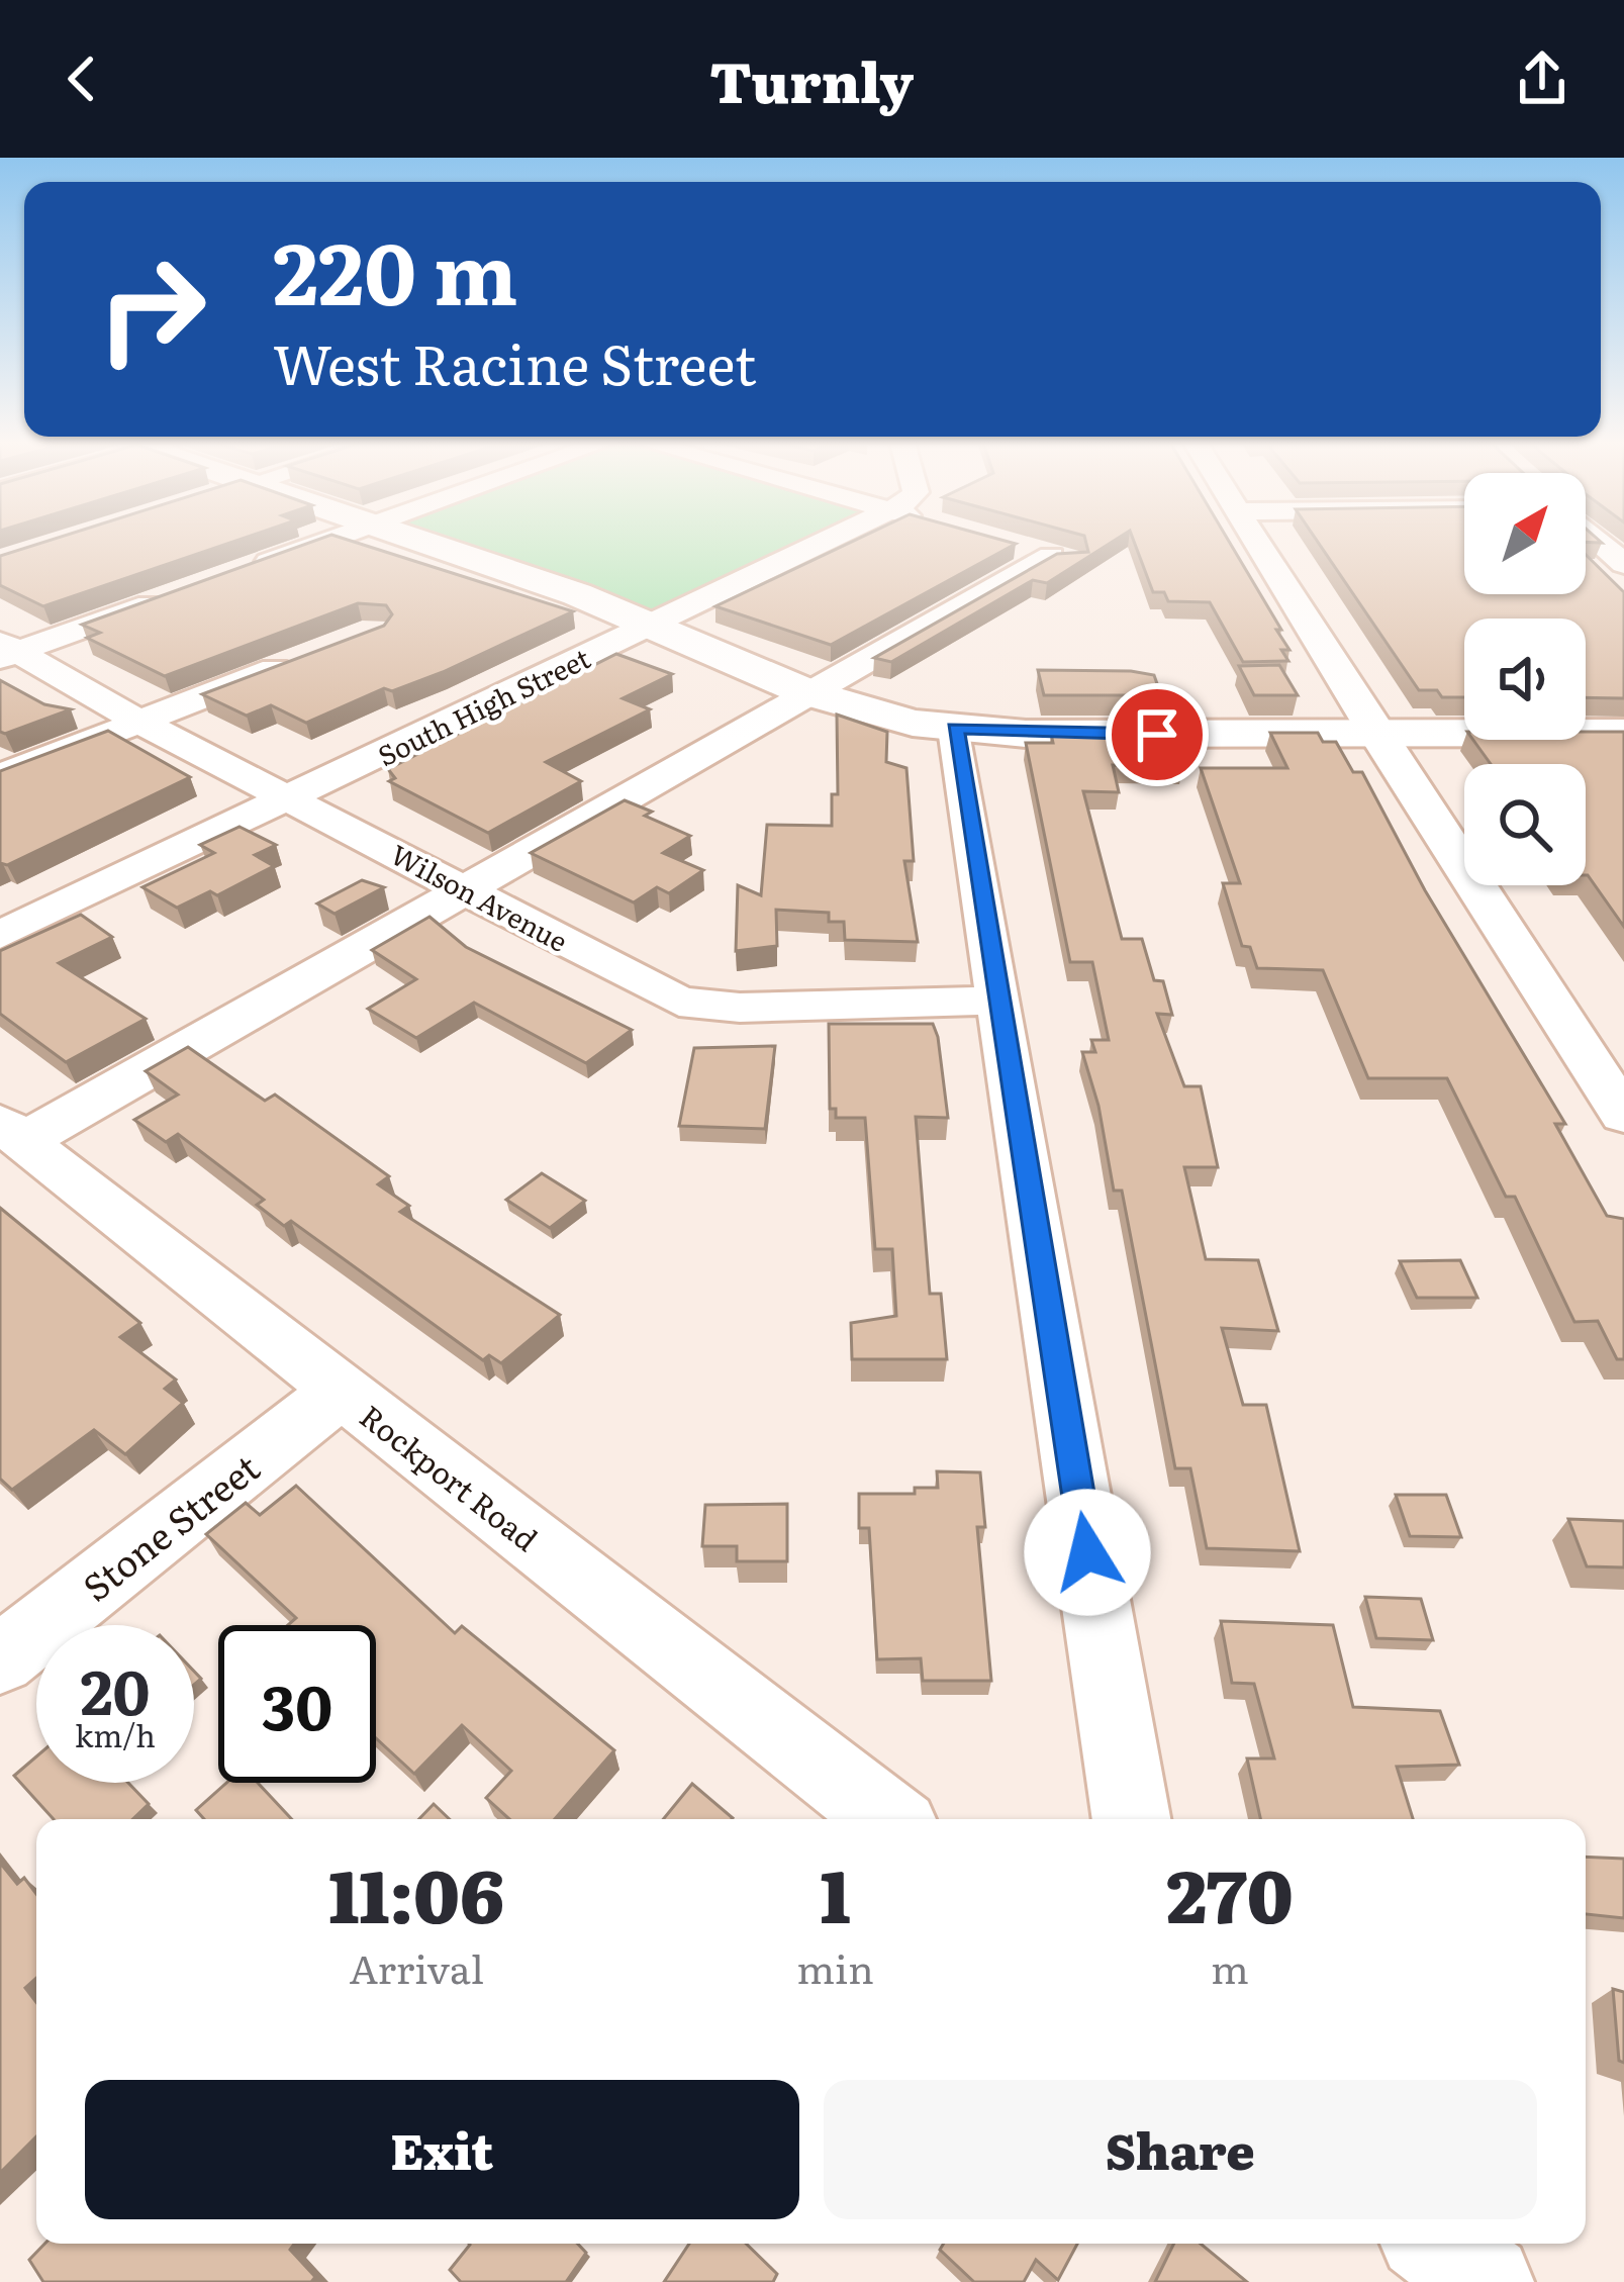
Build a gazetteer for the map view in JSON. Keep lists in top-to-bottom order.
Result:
{
  "streets": {
    "street": [
      "South High Street",
      "Wilson Avenue",
      "Rockport Road",
      "Stone Street"
    ]
  },
  "crossings": [
    ["South High Street", "Wilson Avenue"],
    ["Rockport Road", "Stone Street"]
  ],
  "north": "top right",
  "page": {
    "header": "Turnly",
    "turn": ["220 m", "West Racine Street"],
    "speed": "20 km/h",
    "limit": "30",
    "eta": [
      "11:06",
      "Arrival",
      "1",
      "min",
      "270",
      "m"
    ],
    "buttons": ["Exit", "Share"]
  }
}
